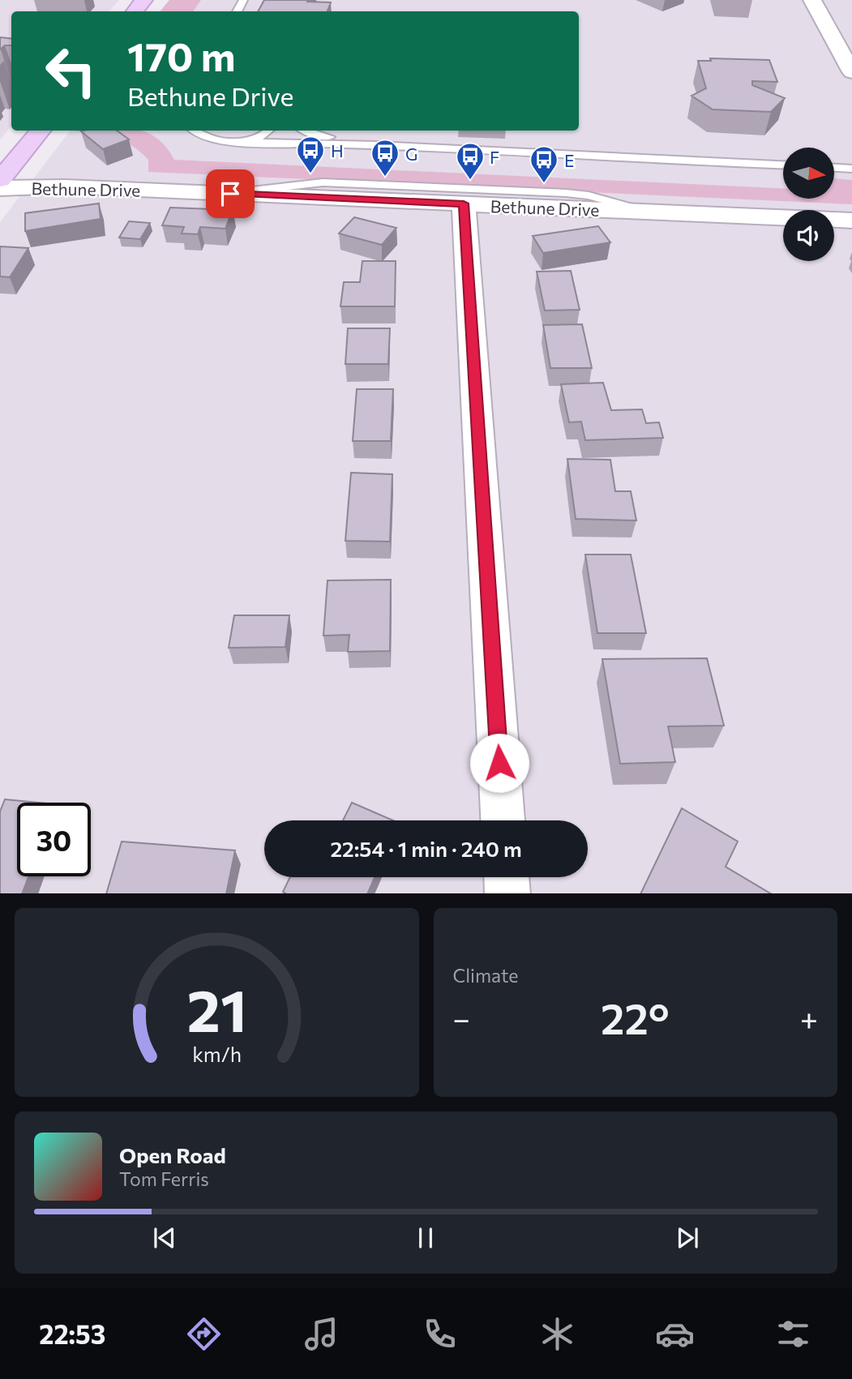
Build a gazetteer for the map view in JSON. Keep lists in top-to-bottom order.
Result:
{
  "streets": {
    "street": ["Bethune Drive"]
  },
  "places": {
    "bus stop": [
      "H",
      "G",
      "F",
      "E"
    ]
  },
  "north": "right",
  "page": {
    "turn": ["170 m", "Bethune Drive"],
    "limit": "30",
    "trip": "22:54 · 1 min · 240 m",
    "tile": "Climate",
    "heat": ["−", "22°", "+"],
    "song": ["Open Road", "Tom Ferris"],
    "tabs": "22:53",
    "gauge": ["21", "km/h"]
  }
}
